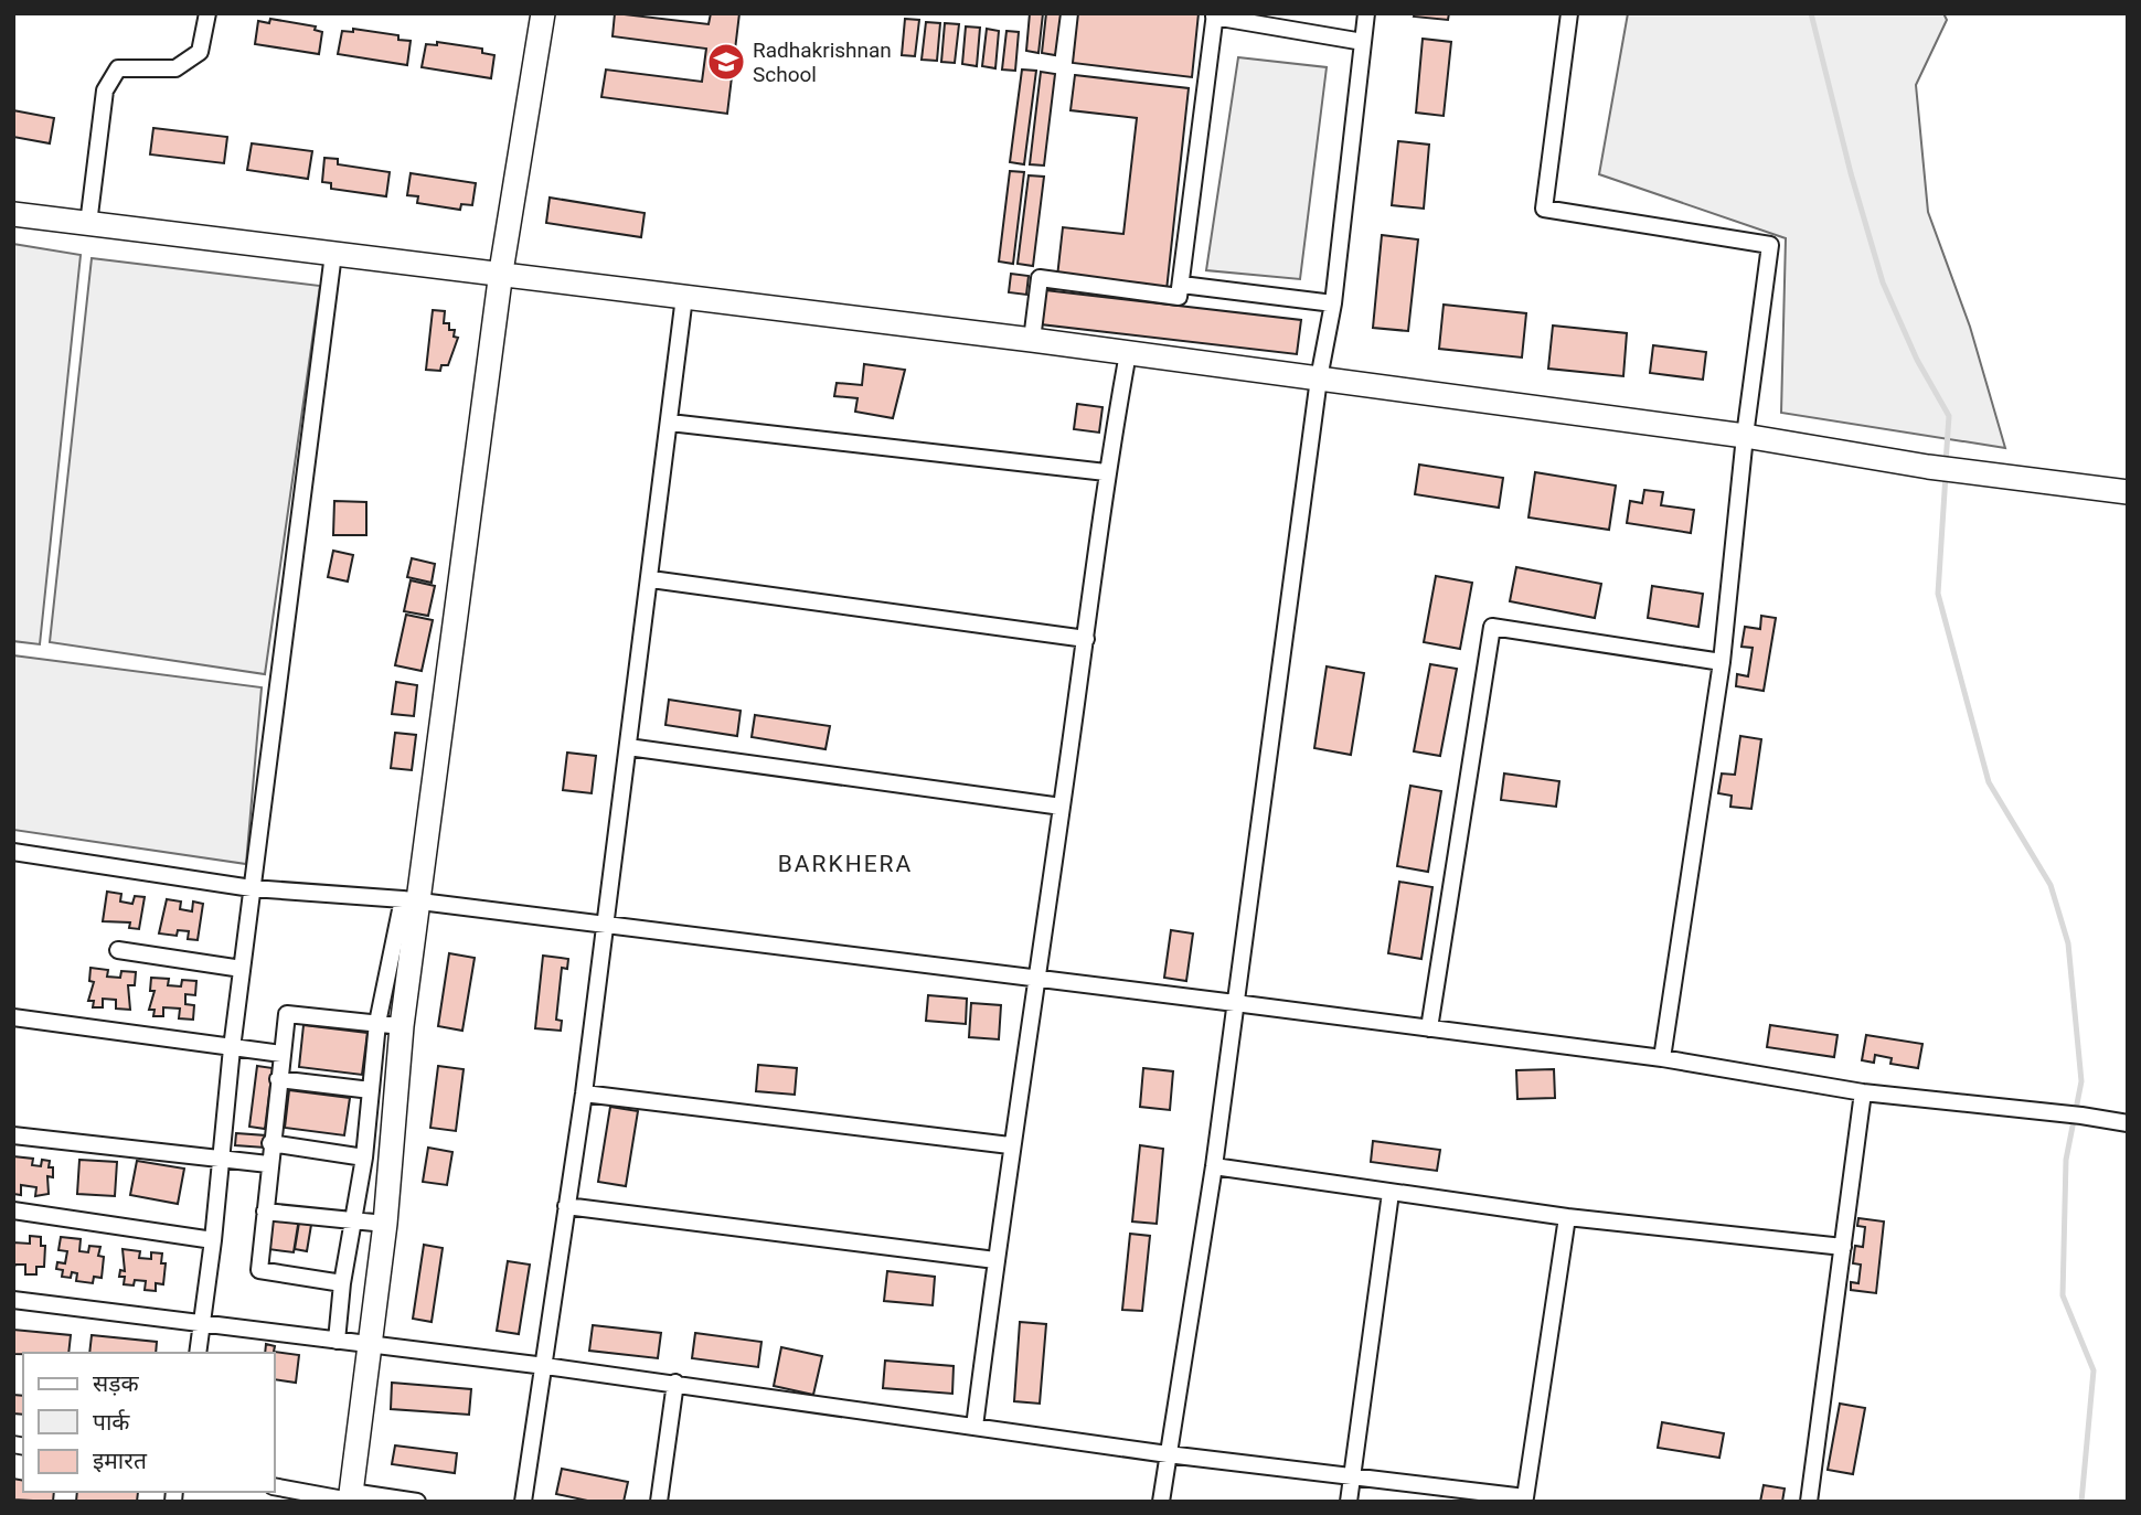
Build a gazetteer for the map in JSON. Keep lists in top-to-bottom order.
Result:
{
  "districts": ["BARKHERA"],
  "places": {
    "school or university": ["Radhakrishnan School"]
  },
  "legend": ["सड़क", "पार्क", "इमारत"]
}
